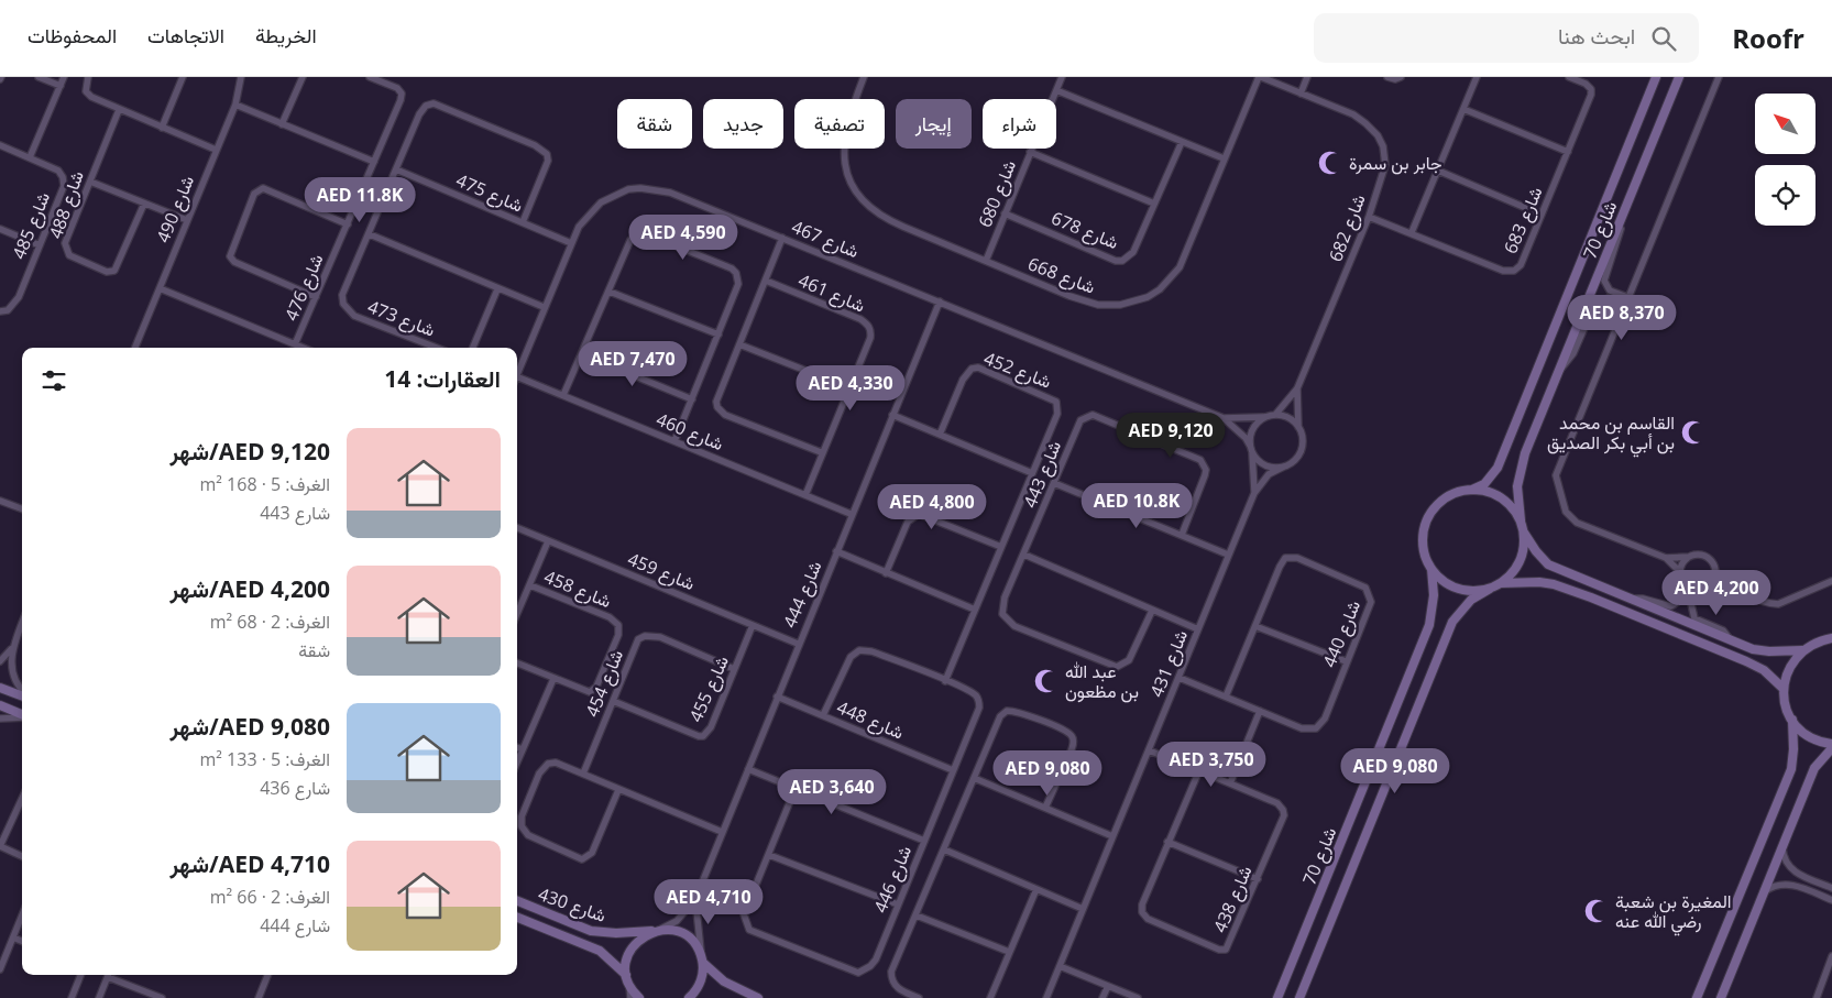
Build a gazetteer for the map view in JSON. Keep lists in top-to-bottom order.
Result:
{
  "streets": {
    "main road": ["شارع 70", "شارع 430"],
    "street": [
      "شارع 475",
      "شارع 680",
      "شارع 488",
      "شارع 490",
      "شارع 683",
      "شارع 485",
      "شارع 682",
      "شارع 678",
      "شارع 467",
      "شارع 668",
      "شارع 476",
      "شارع 461",
      "شارع 473",
      "شارع 452",
      "شارع 460",
      "شارع 443",
      "شارع 459",
      "شارع 458",
      "شارع 444",
      "شارع 440",
      "شارع 431",
      "شارع 454",
      "شارع 455",
      "شارع 448",
      "شارع 446",
      "شارع 438"
    ]
  },
  "crossings": [
    ["شارع 475", "شارع 467"],
    ["شارع 475", "شارع 473"],
    ["شارع 680", "شارع 678"],
    ["شارع 680", "شارع 668"],
    ["شارع 683", "شارع 682"],
    ["شارع 682", "شارع 467"],
    ["شارع 682", "شارع 668"],
    ["شارع 682", "شارع 431"],
    ["شارع 467", "شارع 460"],
    ["شارع 467", "شارع 444"],
    ["شارع 467", "شارع 431"],
    ["شارع 461", "شارع 460"],
    ["شارع 452", "شارع 446"],
    ["شارع 460", "شارع 444"],
    ["شارع 459", "شارع 458"],
    ["شارع 459", "شارع 444"],
    ["شارع 459", "شارع 455"],
    ["شارع 444", "شارع 448"],
    ["شارع 444", "شارع 430"],
    ["شارع 440", "شارع 431"],
    ["شارع 431", "شارع 438"],
    ["شارع 454", "شارع 455"],
    ["شارع 448", "شارع 446"]
  ],
  "places": {
    "mosque": [
      "جابر بن سمرة",
      "القاسم بن محمد بن أبي بكر الصديق",
      "عبد الله بن مظعون",
      "المغيرة بن شعبة رضي الله عنه"
    ]
  },
  "north": "top left",
  "page": {
    "header": "Roofr",
    "search": "ابحث هنا",
    "nav": ["الخريطة", "الاتجاهات", "المحفوظات"],
    "chip": [
      "شراء",
      "إيجار",
      "تصفية",
      "جديد",
      "شقة"
    ],
    "price": [
      "AED 11.8K",
      "AED 4,590",
      "AED 8,370",
      "AED 7,470",
      "AED 4,330",
      "AED 9,120",
      "AED 10.8K",
      "AED 4,800",
      "AED 4,200",
      "AED 3,750",
      "AED 9,080",
      "AED 9,080",
      "AED 3,640",
      "AED 4,710"
    ],
    "heading": "العقارات: 14",
    "list": [
      {
        "name": "AED 9,120/شهر",
        "note": "الغرف: 5 · 168 m² · شارع 443"
      },
      {
        "name": "AED 4,200/شهر",
        "note": "الغرف: 2 · 68 m² · شقة"
      },
      {
        "name": "AED 9,080/شهر",
        "note": "الغرف: 5 · 133 m² · شارع 436"
      },
      {
        "name": "AED 4,710/شهر",
        "note": "الغرف: 2 · 66 m² · شارع 444"
      }
    ]
  }
}
